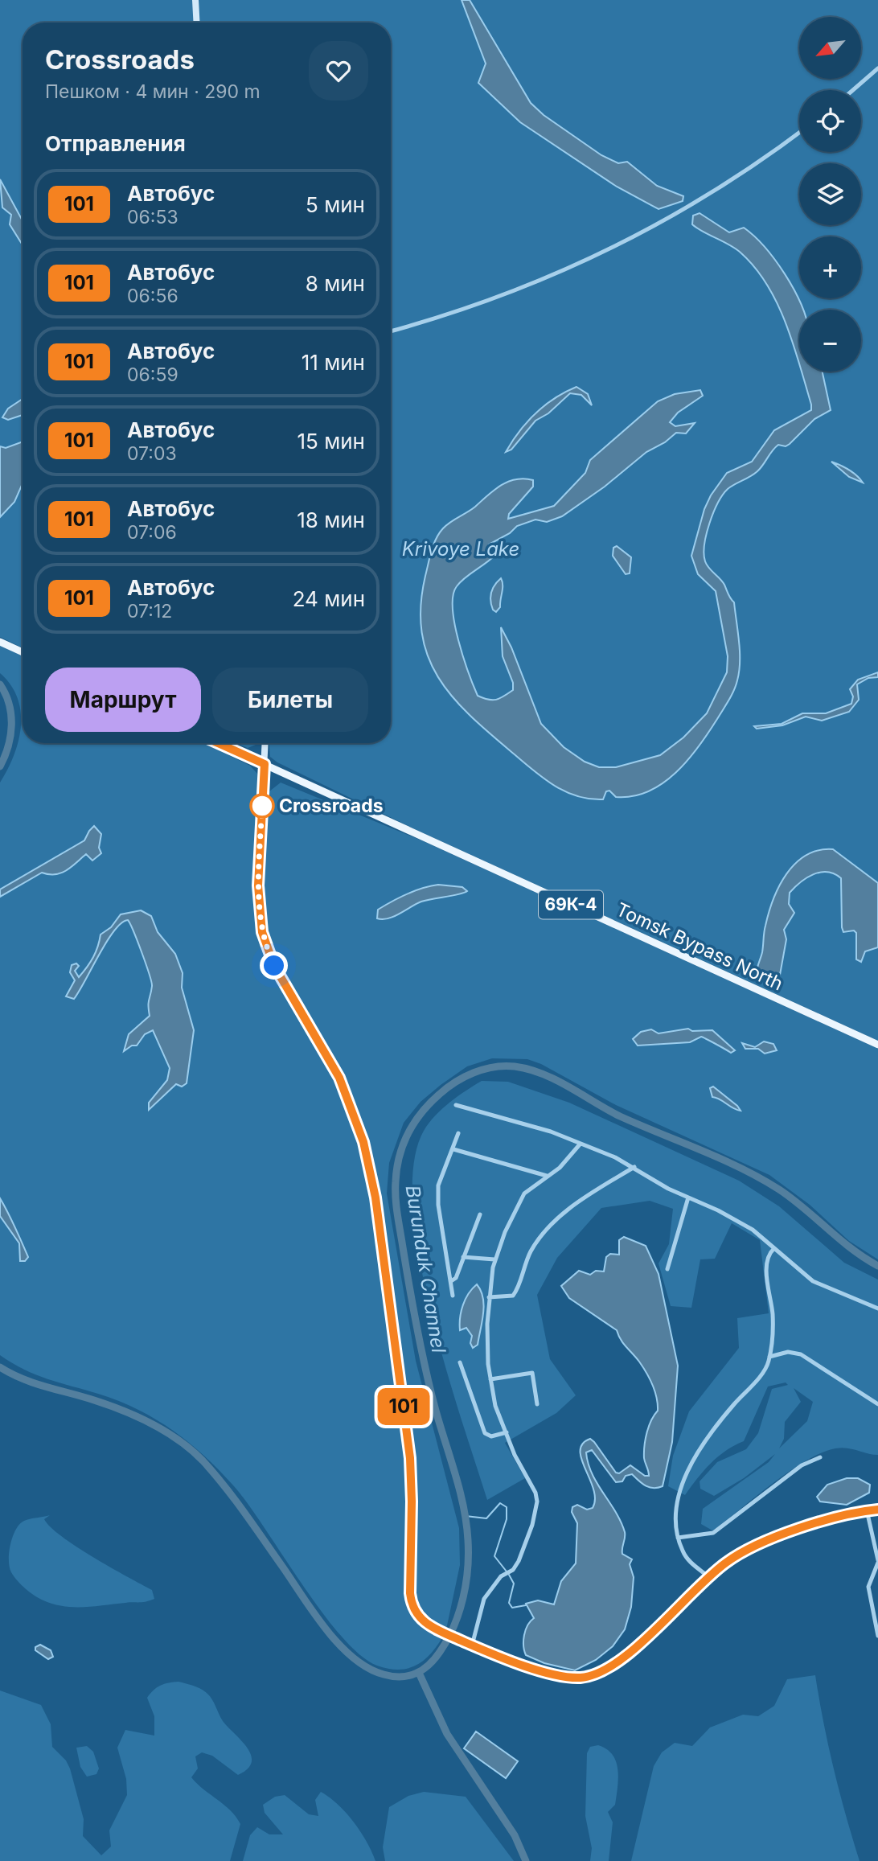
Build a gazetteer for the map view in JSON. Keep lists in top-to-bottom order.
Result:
{
  "streets": {
    "main road": ["69К-4", "Tomsk Bypass North"]
  },
  "water": ["Krivoye Lake", "Burunduk Channel"],
  "places": ["Crossroads"],
  "lines": ["bus line 101"],
  "north": "bottom left",
  "page": {
    "on_map": "101",
    "map_buttons": ["+", "−"],
    "heading": [
      ["Crossroads", "Пешком · 4 мин · 290 m"],
      "Отправления"
    ],
    "list": [
      {
        "mark": "101",
        "name": "Автобус",
        "note": "06:53",
        "value": "5 мин"
      },
      {
        "mark": "101",
        "name": "Автобус",
        "note": "06:56",
        "value": "8 мин"
      },
      {
        "mark": "101",
        "name": "Автобус",
        "note": "06:59",
        "value": "11 мин"
      },
      {
        "mark": "101",
        "name": "Автобус",
        "note": "07:03",
        "value": "15 мин"
      },
      {
        "mark": "101",
        "name": "Автобус",
        "note": "07:06",
        "value": "18 мин"
      },
      {
        "mark": "101",
        "name": "Автобус",
        "note": "07:12",
        "value": "24 мин"
      }
    ],
    "buttons": ["Маршрут", "Билеты"]
  }
}
